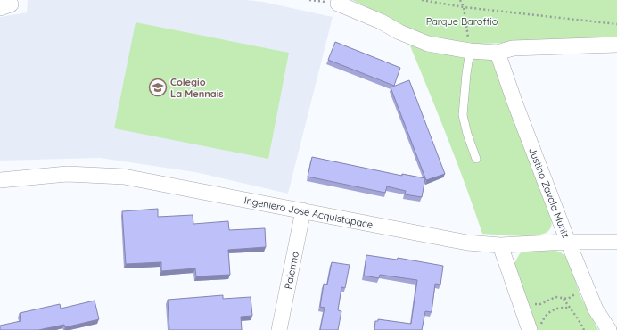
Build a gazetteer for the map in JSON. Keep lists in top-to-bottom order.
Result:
{
  "streets": {
    "street": ["Justino Zavala Muniz", "Ingeniero José Acquistapace", "Palermo"]
  },
  "crossings": [
    ["Justino Zavala Muniz", "Ingeniero José Acquistapace"],
    ["Ingeniero José Acquistapace", "Palermo"]
  ],
  "parks": ["Parque Baroffio"],
  "places": {
    "school or university": ["Colegio La Mennais"]
  }
}
